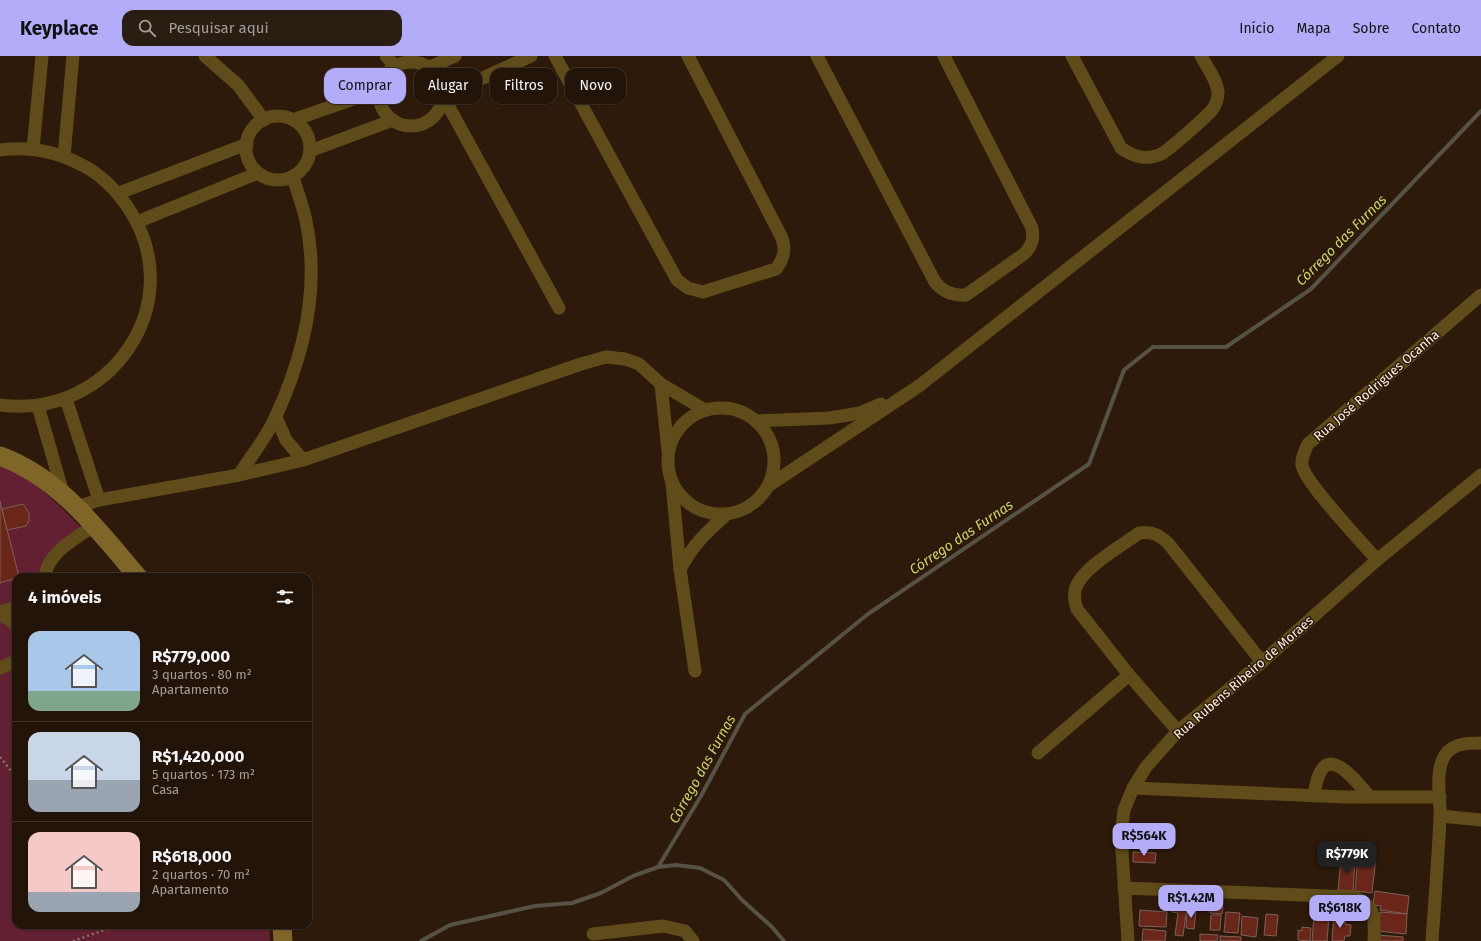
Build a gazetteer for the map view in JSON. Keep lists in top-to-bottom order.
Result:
{
  "streets": {
    "street": ["Rua José Rodrigues Ocanha", "Rua Rubens Ribeiro de Moraes"]
  },
  "crossings": [
    ["Rua José Rodrigues Ocanha", "Rua Rubens Ribeiro de Moraes"]
  ],
  "water": ["Córrego das Furnas"],
  "page": {
    "header": "Keyplace",
    "search": "Pesquisar aqui",
    "nav": [
      "Início",
      "Mapa",
      "Sobre",
      "Contato"
    ],
    "chip": [
      "Comprar",
      "Alugar",
      "Filtros",
      "Novo"
    ],
    "heading": "4 imóveis",
    "list": [
      {
        "name": "R$779,000",
        "note": "3 quartos · 80 m² · Apartamento"
      },
      {
        "name": "R$1,420,000",
        "note": "5 quartos · 173 m² · Casa"
      },
      {
        "name": "R$618,000",
        "note": "2 quartos · 70 m² · Apartamento"
      }
    ],
    "price": [
      "R$564K",
      "R$779K",
      "R$1.42M",
      "R$618K"
    ]
  }
}
